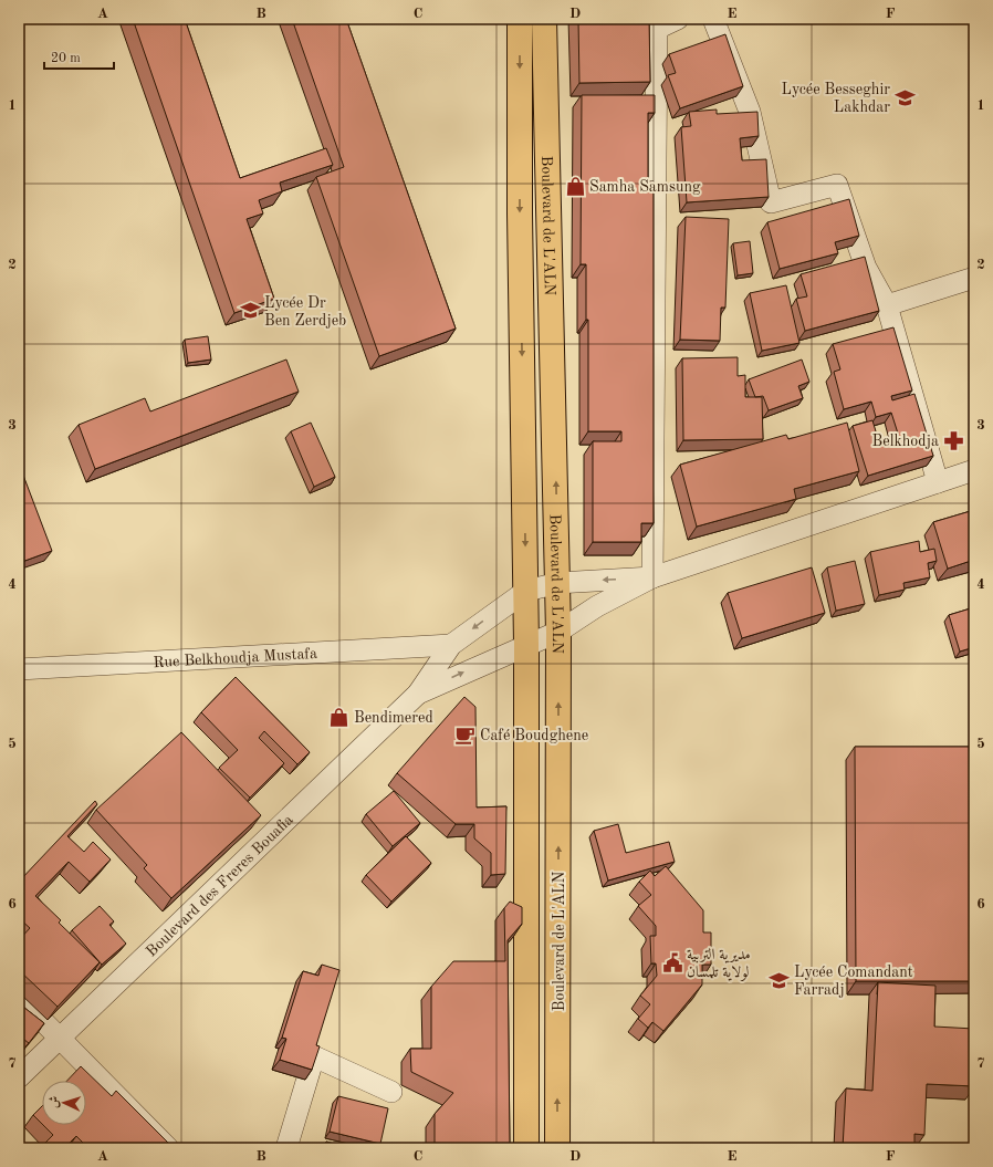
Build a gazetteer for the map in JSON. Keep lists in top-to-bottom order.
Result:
{
  "streets": {
    "main road": ["Boulevard de L'ALN"],
    "street": ["Rue Belkhoudja Mustafa", "Boulevard des Freres Bouafia"]
  },
  "places": {
    "school or university": ["Lycée Besseghir Lakhdar", "Lycée Dr Ben Zerdjeb", "Lycée Comandant Farradj"],
    "shop": ["Samha Samsung", "Bendimered"],
    "pharmacy": ["Belkhodja"],
    "cafe": ["Café Boudghene"],
    "public building": ["مديرية التربية لولاية تلمسان"]
  },
  "scale_bar": "20 m",
  "north": "left",
  "grid": {
    "columns": [
      "A",
      "B",
      "C",
      "D",
      "E",
      "F"
    ],
    "rows": [
      "1",
      "2",
      "3",
      "4",
      "5",
      "6",
      "7"
    ]
  }
}
